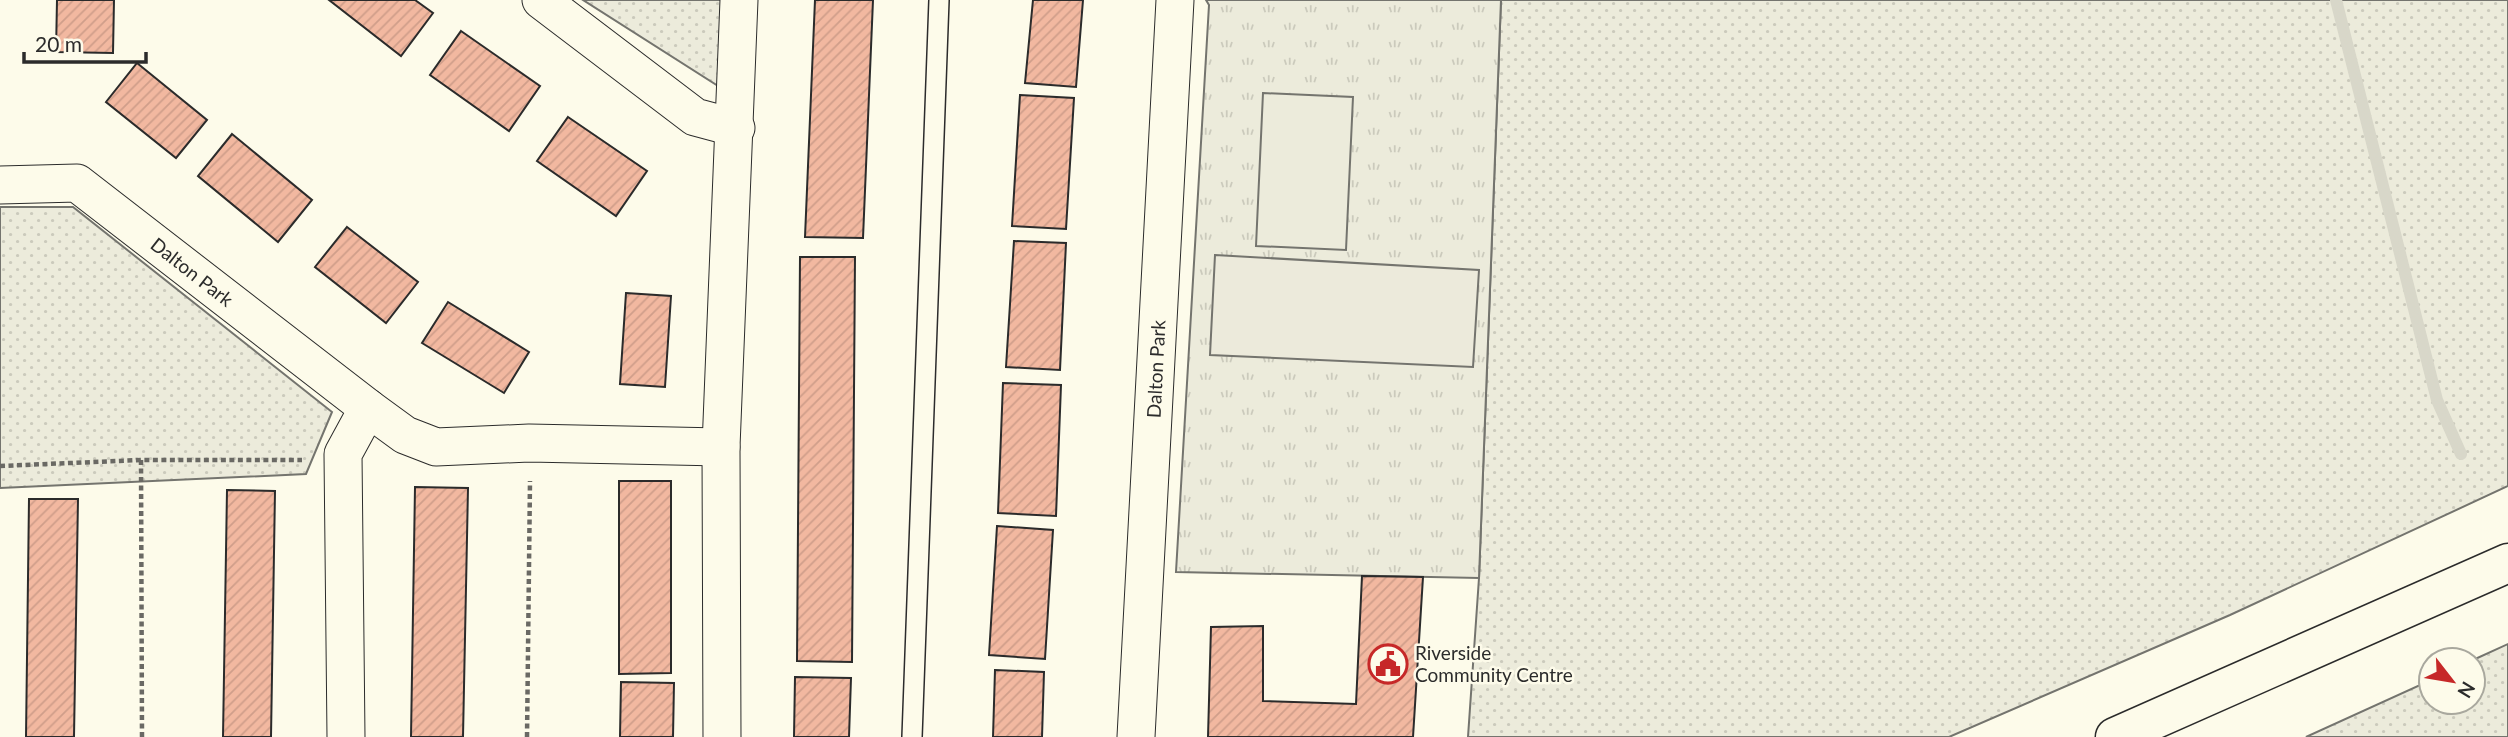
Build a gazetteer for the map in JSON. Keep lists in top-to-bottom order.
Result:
{
  "streets": {
    "street": ["Dalton Park"]
  },
  "places": {
    "public building": ["Riverside Community Centre"]
  },
  "scale_bar": "20 m",
  "north": "bottom right"
}
